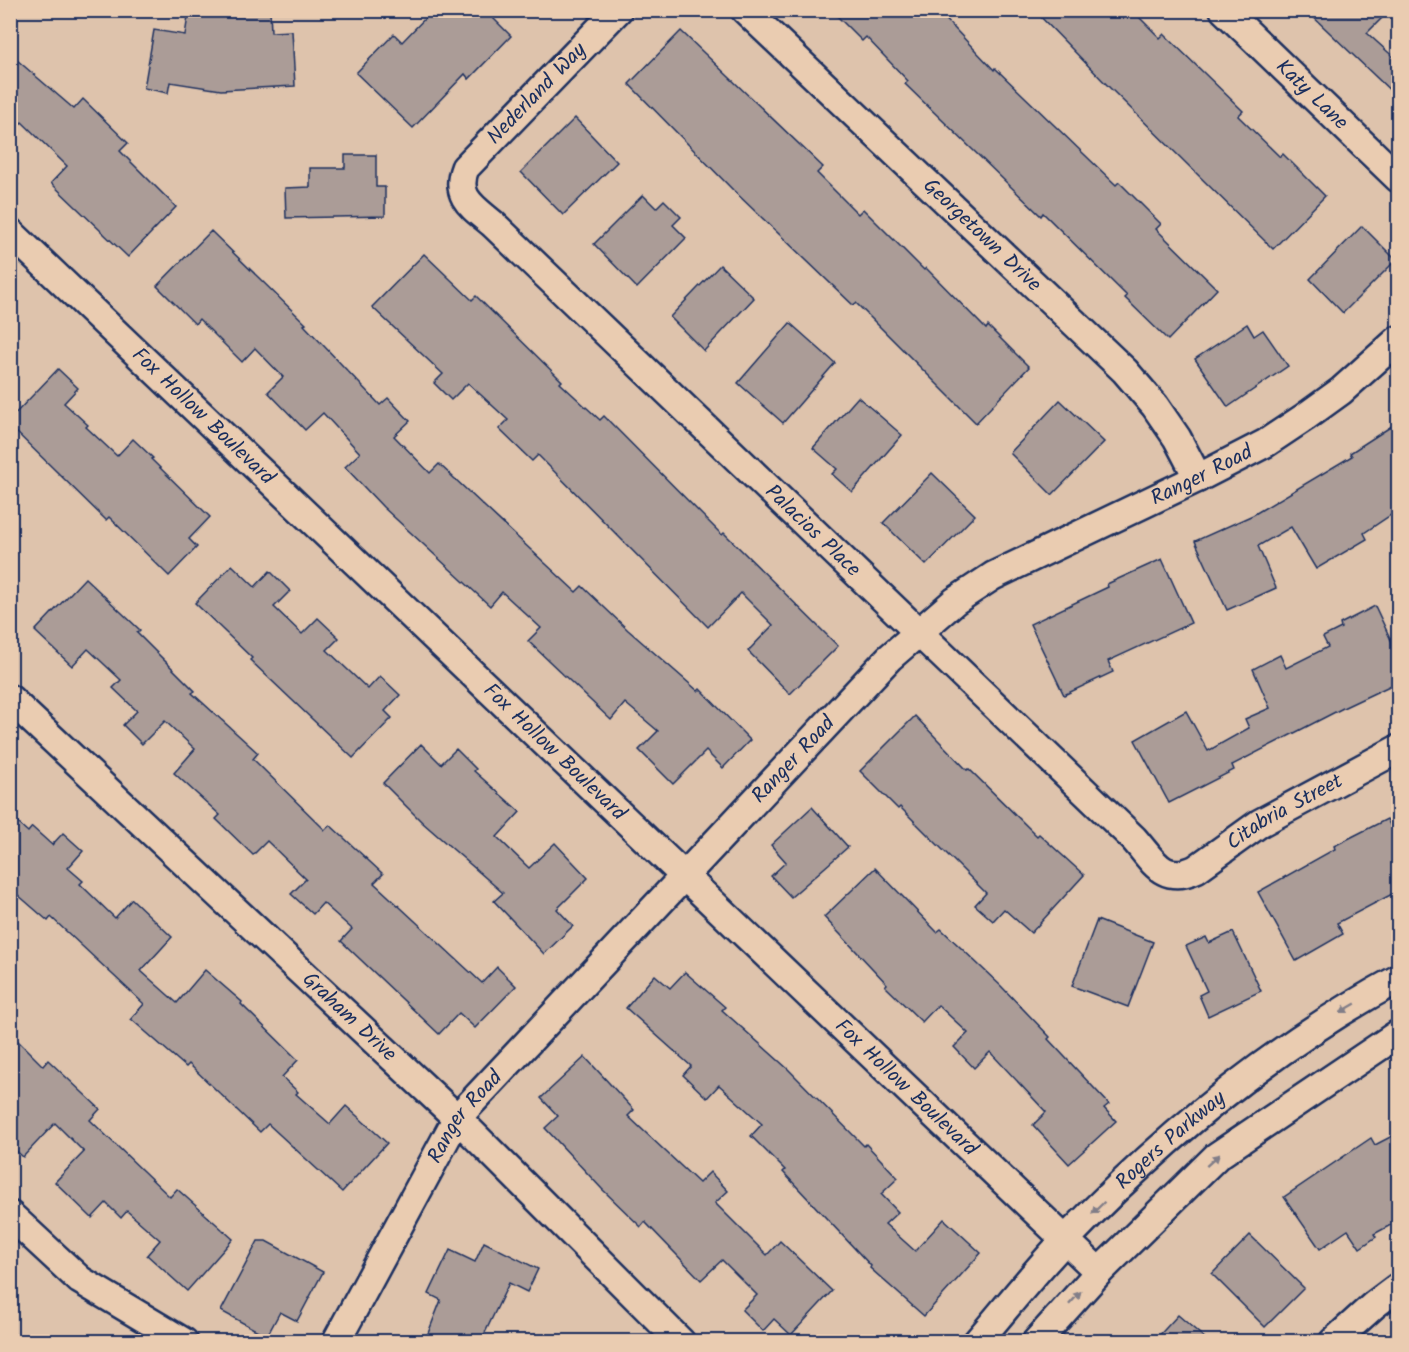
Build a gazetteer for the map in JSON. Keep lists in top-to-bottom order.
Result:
{
  "streets": {
    "street": [
      "Nederland Way",
      "Katy Lane",
      "Georgetown Drive",
      "Fox Hollow Boulevard",
      "Ranger Road",
      "Palacios Place",
      "Citabria Street",
      "Graham Drive",
      "Rogers Parkway"
    ]
  },
  "crossings": [
    ["Nederland Way", "Palacios Place"],
    ["Georgetown Drive", "Ranger Road"],
    ["Fox Hollow Boulevard", "Ranger Road"],
    ["Fox Hollow Boulevard", "Rogers Parkway"],
    ["Ranger Road", "Palacios Place"],
    ["Ranger Road", "Graham Drive"],
    ["Palacios Place", "Citabria Street"]
  ]
}
